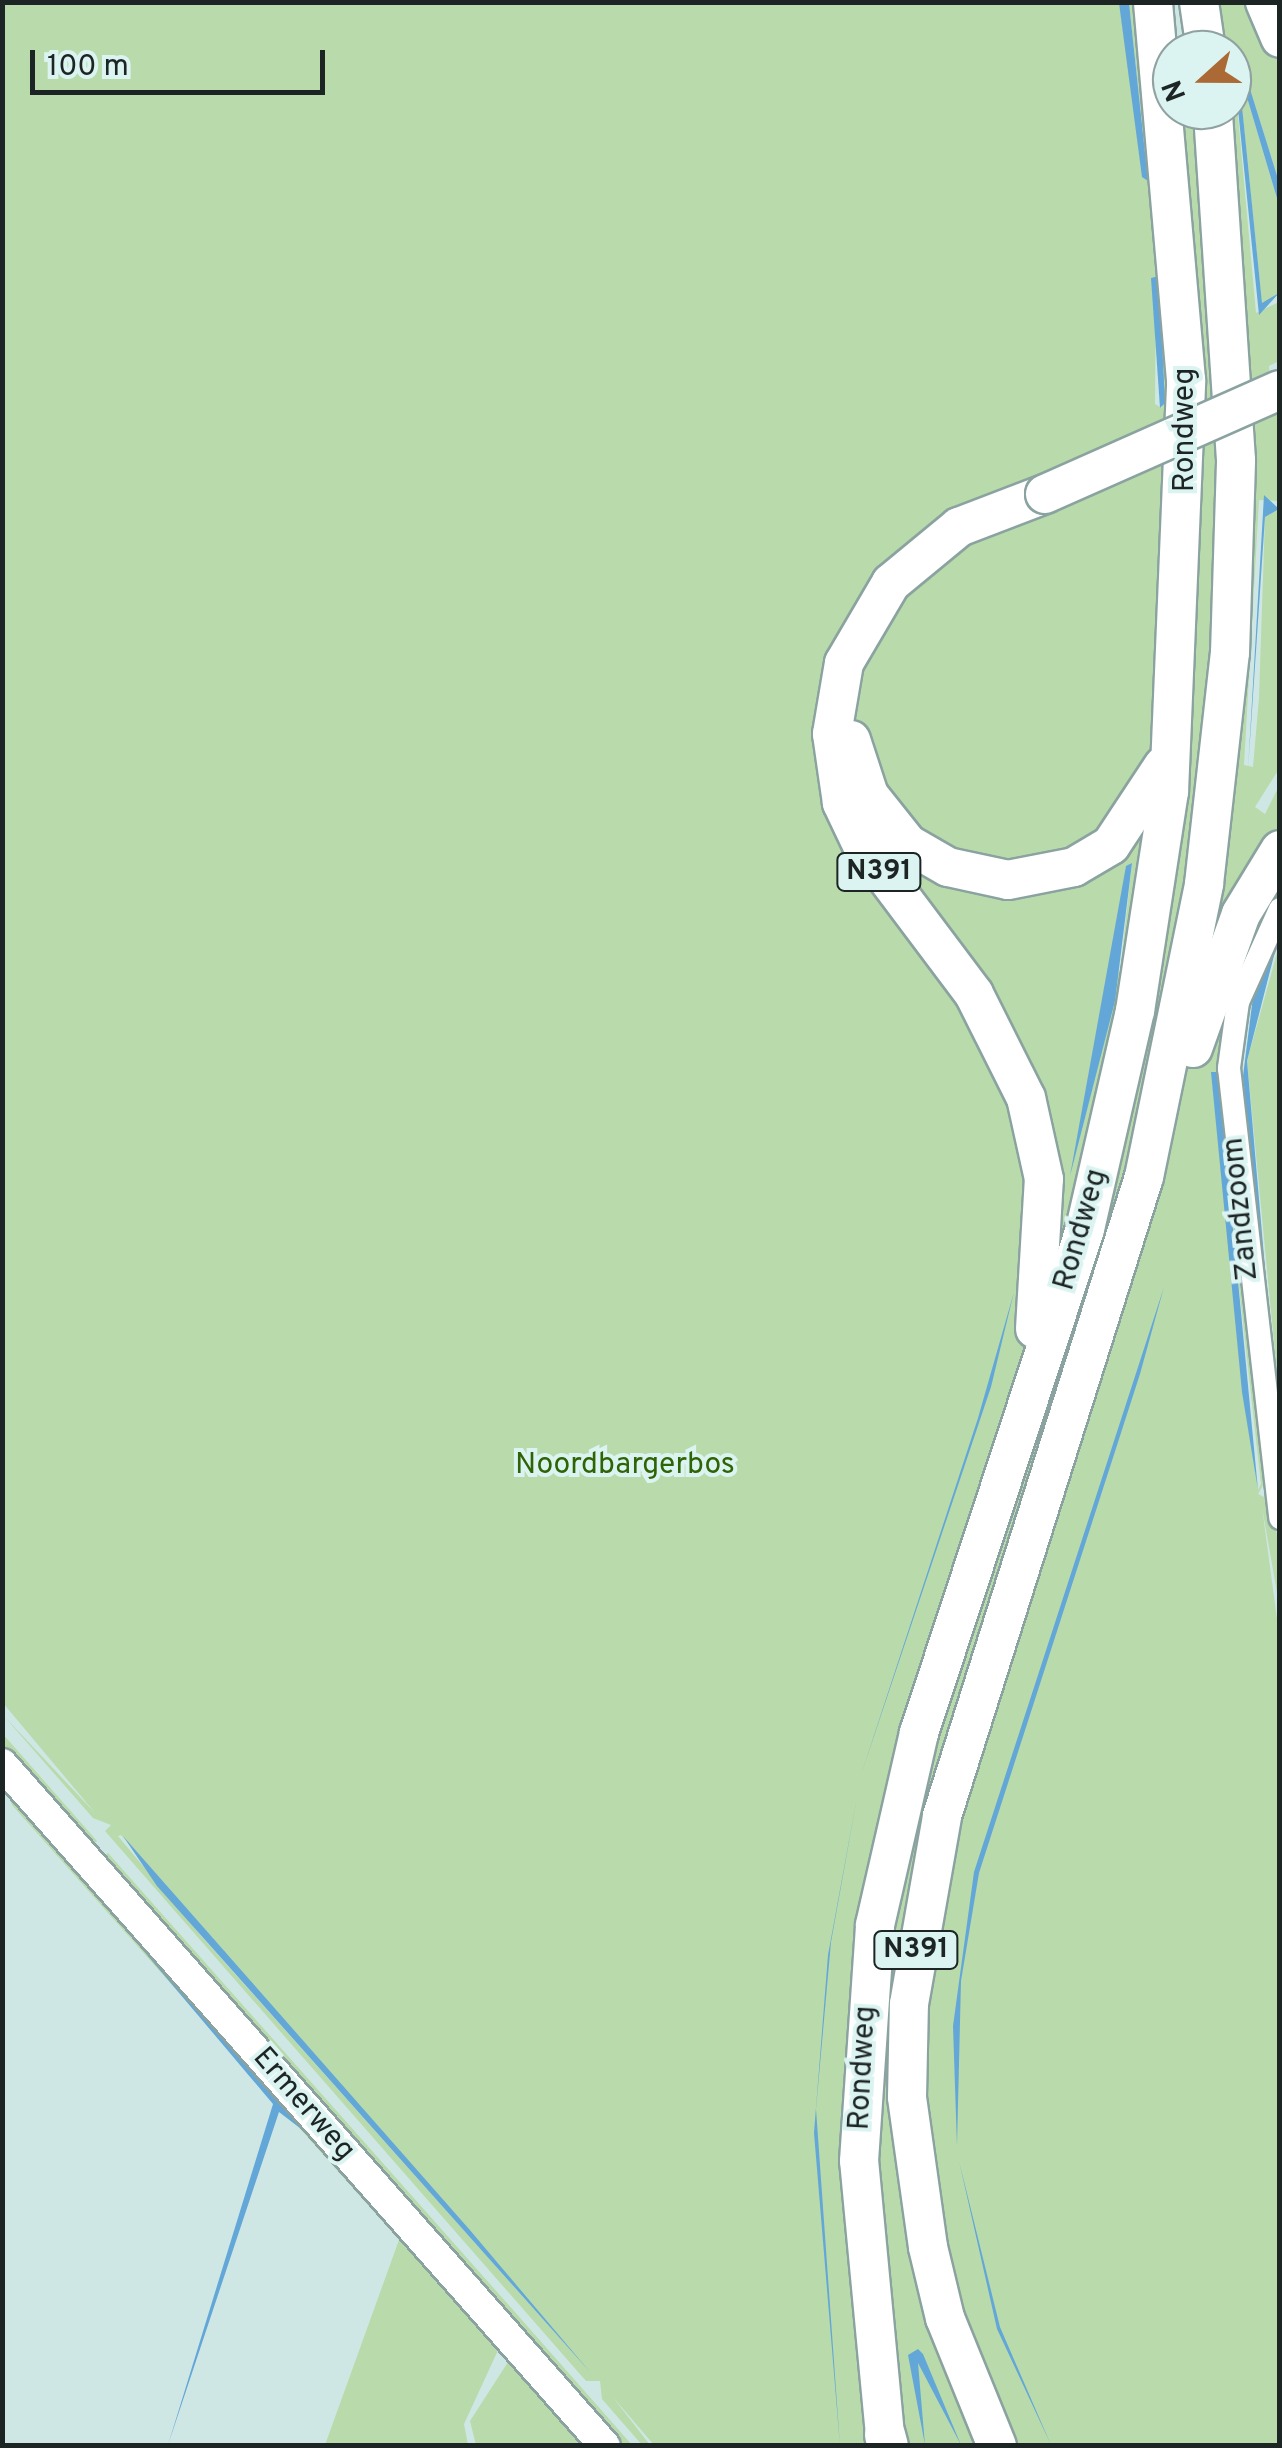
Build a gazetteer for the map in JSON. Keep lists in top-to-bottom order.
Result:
{
  "streets": {
    "main road": ["Rondweg", "N391"],
    "street": ["Zandzoom", "Ermerweg"]
  },
  "crossings": [
    ["Rondweg", "N391"]
  ],
  "parks": ["Noordbargerbos"],
  "scale_bar": "100 m",
  "north": "left"
}
